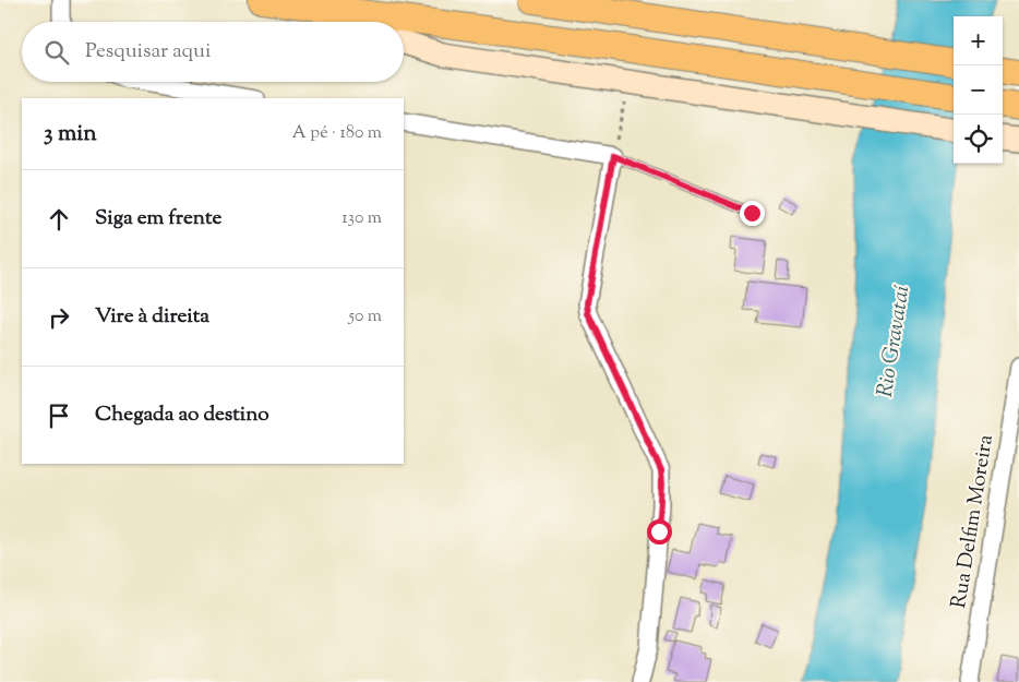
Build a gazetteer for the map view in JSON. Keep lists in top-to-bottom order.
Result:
{
  "streets": {
    "street": ["Rua Delfim Moreira"]
  },
  "water": ["Rio Gravataí"],
  "page": {
    "map_buttons": ["+", "−"],
    "search": "Pesquisar aqui",
    "heading": ["3 min", "A pé · 180 m"],
    "list": [
      ["Siga em frente", "130 m"],
      ["Vire à direita", "50 m"],
      "Chegada ao destino"
    ]
  }
}
